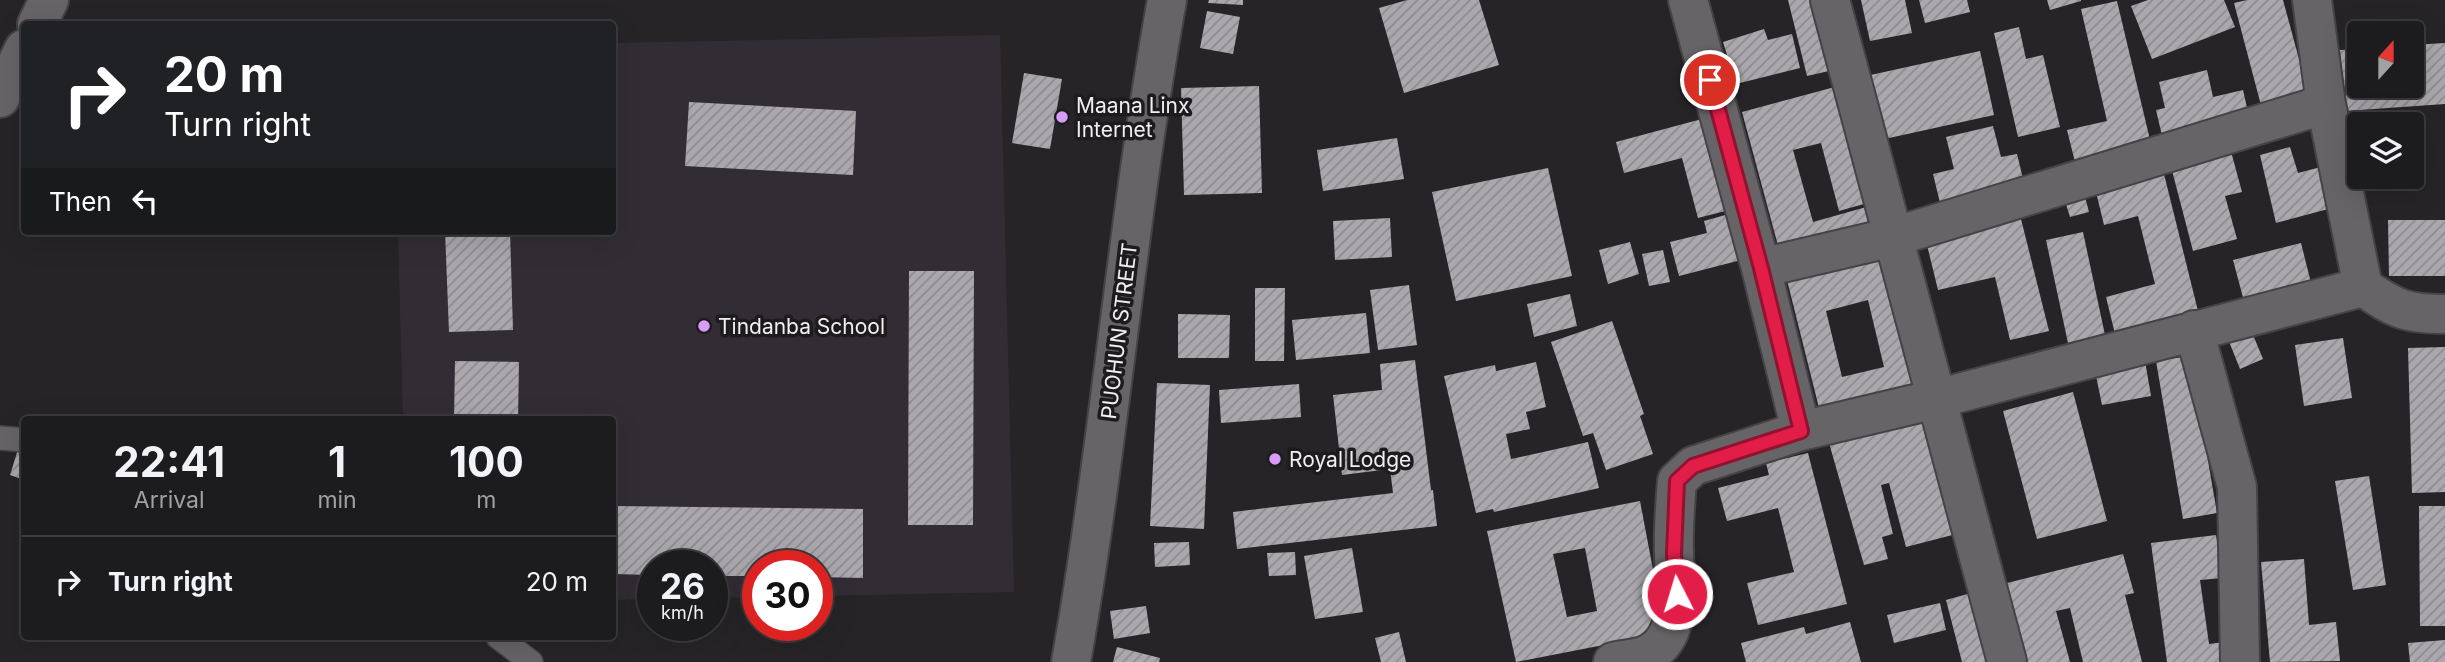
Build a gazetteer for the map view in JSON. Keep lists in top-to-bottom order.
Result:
{
  "streets": {
    "street": ["PUOHUN STREET"]
  },
  "places": ["Maana Linx Internet", "Tindanba School", "Royal Lodge"],
  "north": "top",
  "page": {
    "turn": ["20 m", "Turn right"],
    "then": "Then",
    "eta": [
      "22:41",
      "Arrival",
      "1",
      "min",
      "100",
      "m"
    ],
    "list": [
      {
        "name": "Turn right",
        "value": "20 m"
      }
    ],
    "speed": "26 km/h",
    "limit": "30"
  }
}
